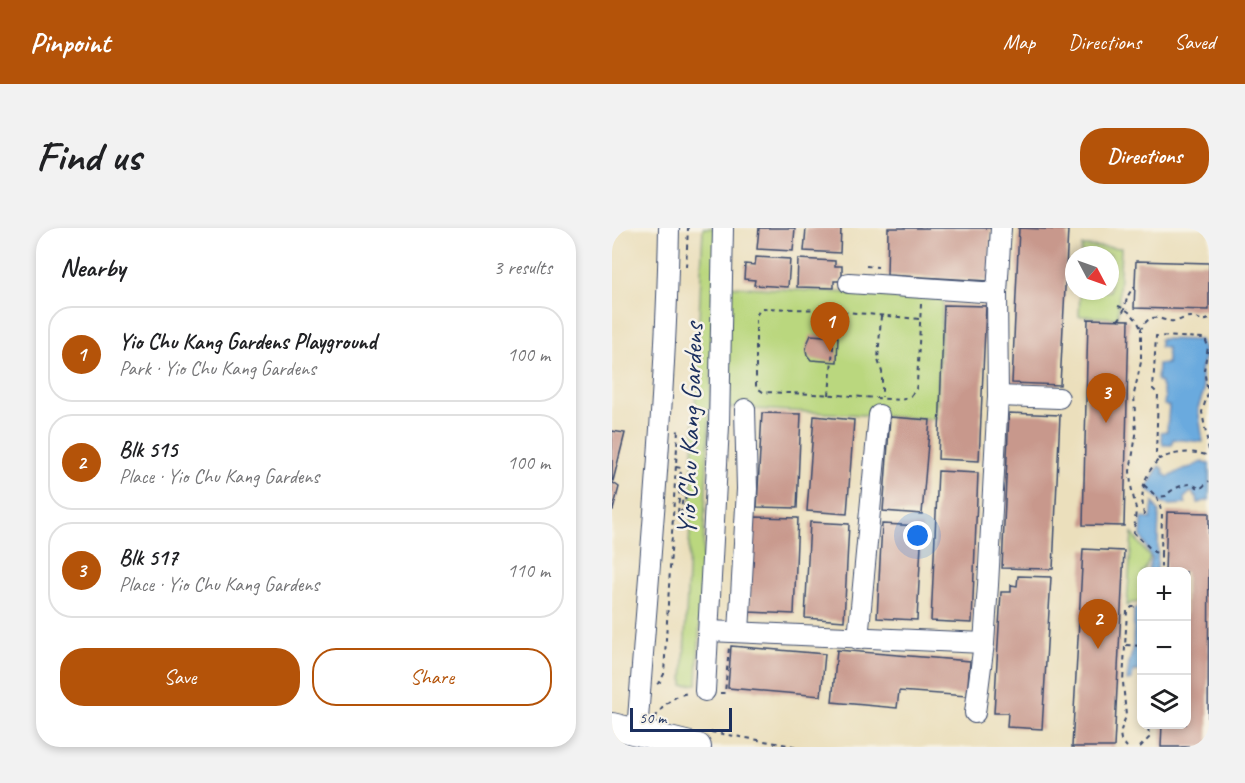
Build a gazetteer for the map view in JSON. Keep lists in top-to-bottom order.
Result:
{
  "streets": {
    "street": ["Yio Chu Kang Gardens"]
  },
  "scale_bar": "50 m",
  "north": "bottom right",
  "page": {
    "header": "Pinpoint",
    "nav": ["Map", "Directions", "Saved"],
    "buttons": [
      "Directions",
      ["Save", "Share"]
    ],
    "title": "Find us",
    "heading": ["Nearby", "3 results"],
    "pins": ["1", "3", "2"],
    "list": [
      {
        "mark": "1",
        "name": "Yio Chu Kang Gardens Playground",
        "note": "Park · Yio Chu Kang Gardens",
        "value": "100 m"
      },
      {
        "mark": "2",
        "name": "Blk 515",
        "note": "Place · Yio Chu Kang Gardens",
        "value": "100 m"
      },
      {
        "mark": "3",
        "name": "Blk 517",
        "note": "Place · Yio Chu Kang Gardens",
        "value": "110 m"
      }
    ],
    "map_buttons": ["+", "−"],
    "scale": "50 m"
  }
}
